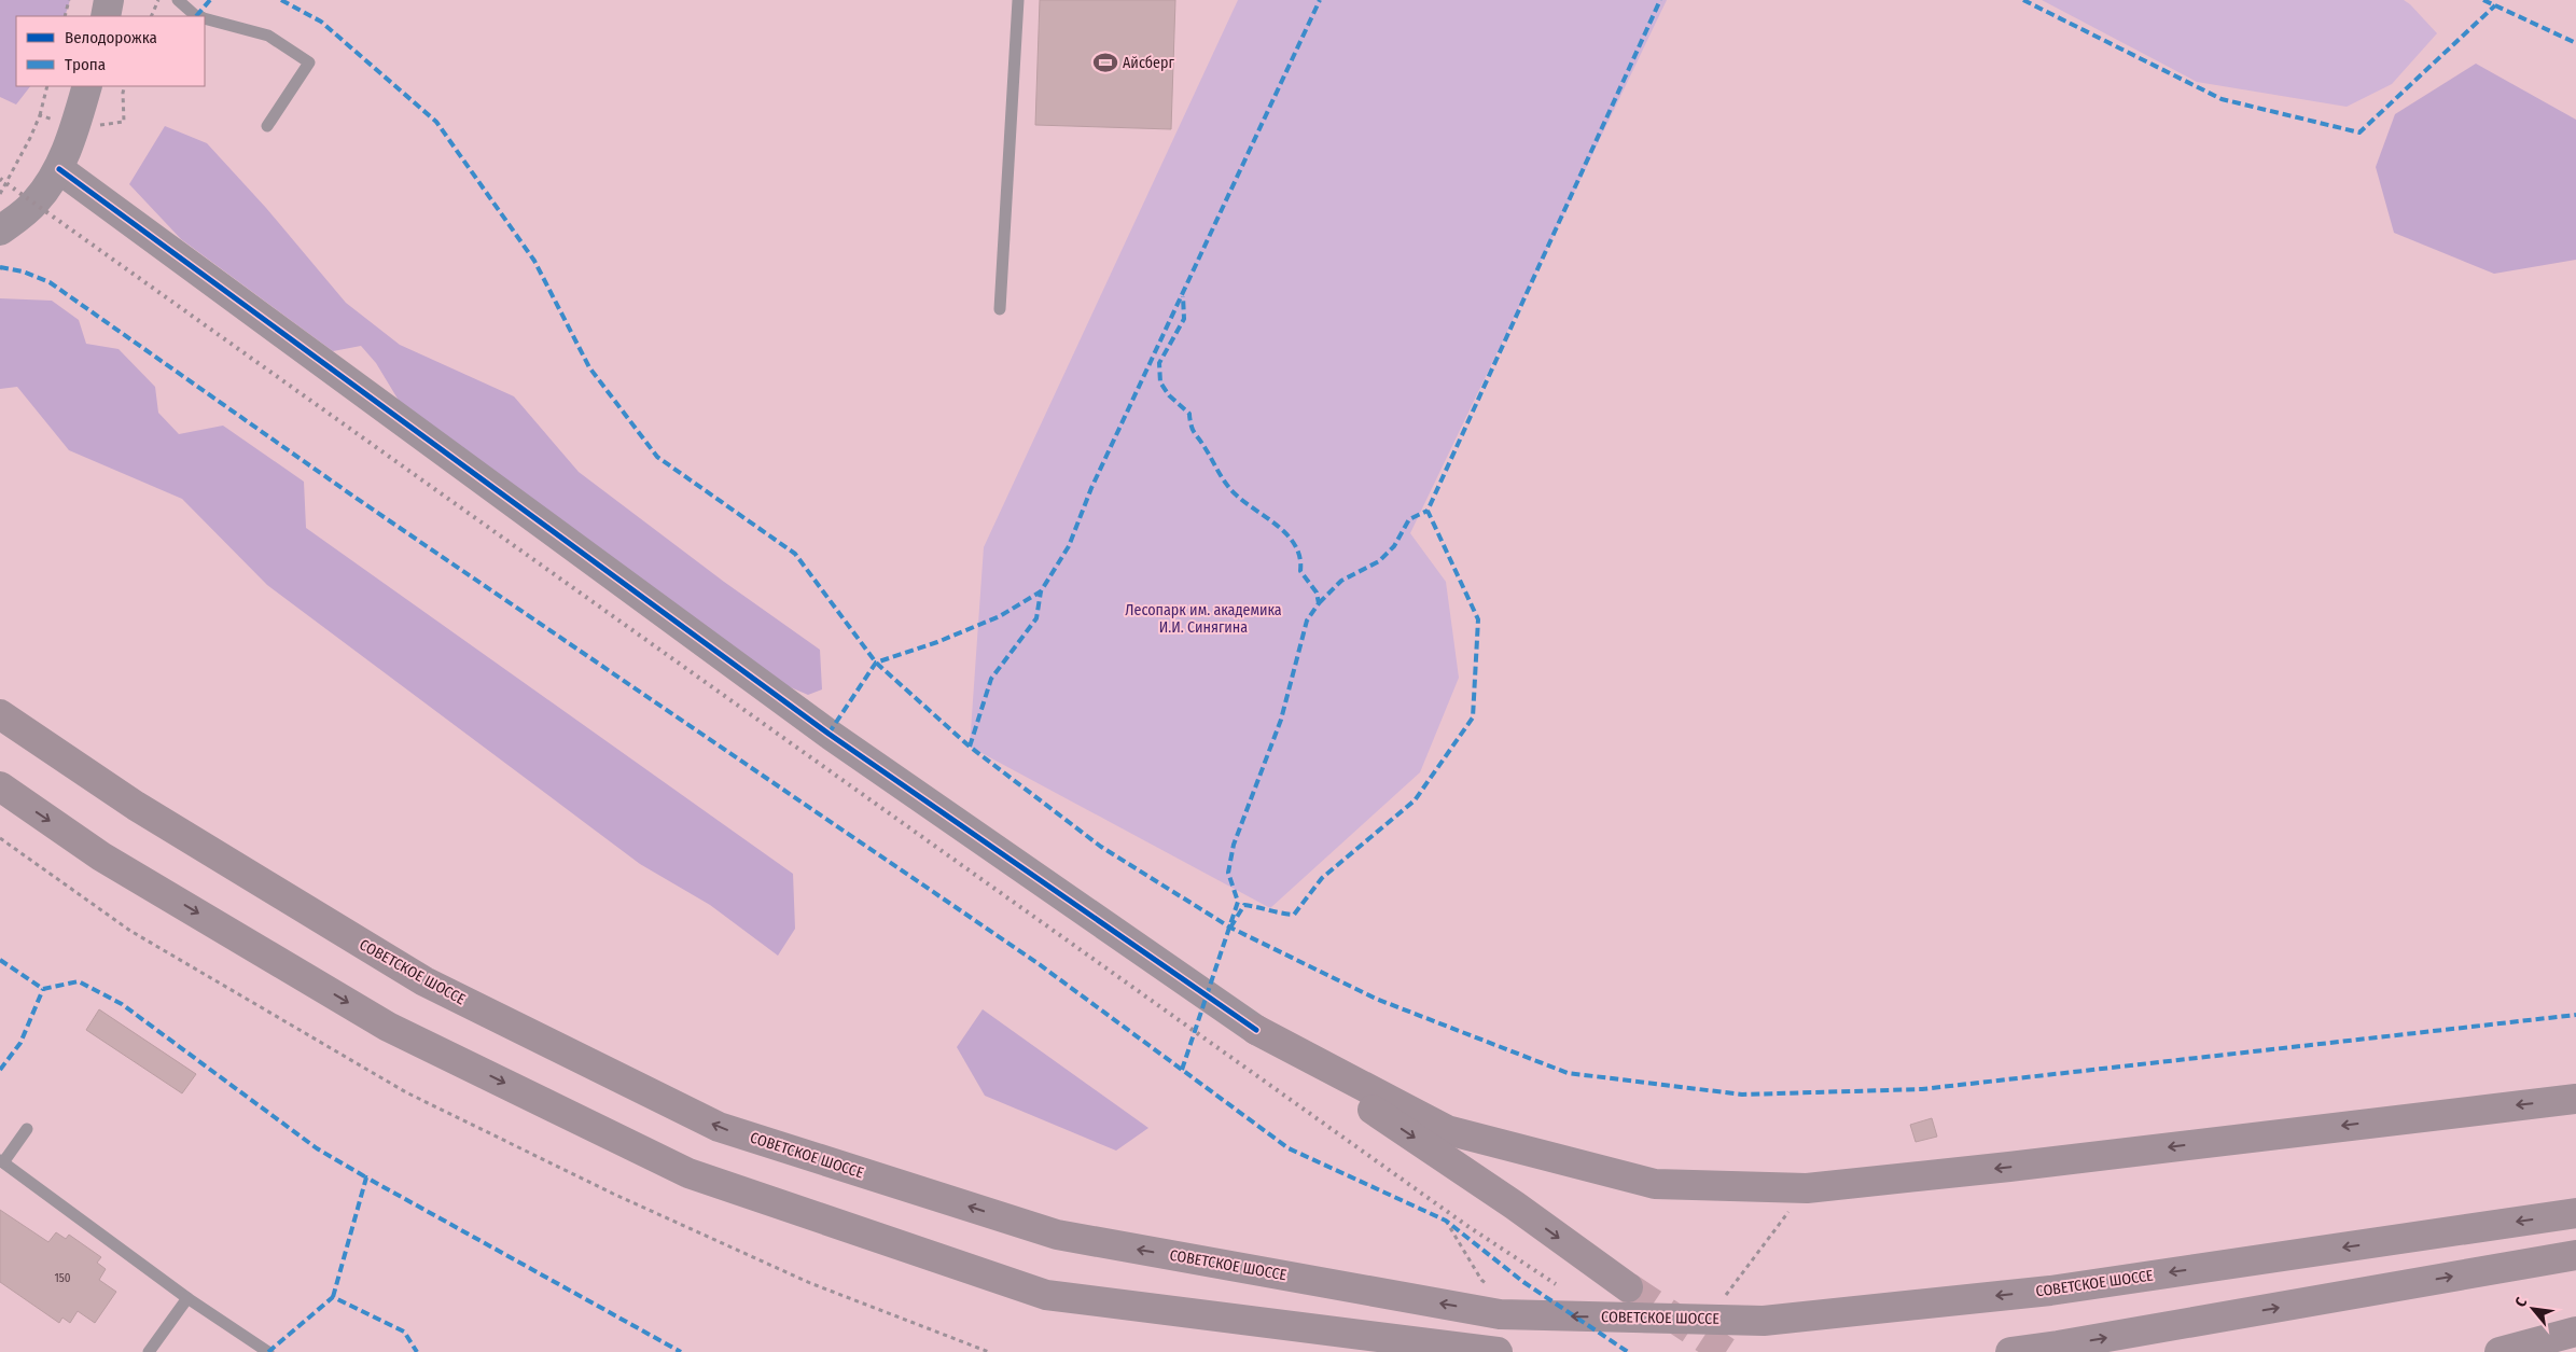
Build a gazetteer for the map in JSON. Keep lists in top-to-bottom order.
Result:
{
  "streets": {
    "highway": ["СОВЕТСКОЕ ШОССЕ"]
  },
  "parks": ["Лесопарк им. академика И.И. Синягина"],
  "places": {
    "sports": ["Айсберг"]
  },
  "house_numbers": ["150"],
  "legend": ["Велодорожка", "Тропа"],
  "north": "top left"
}
